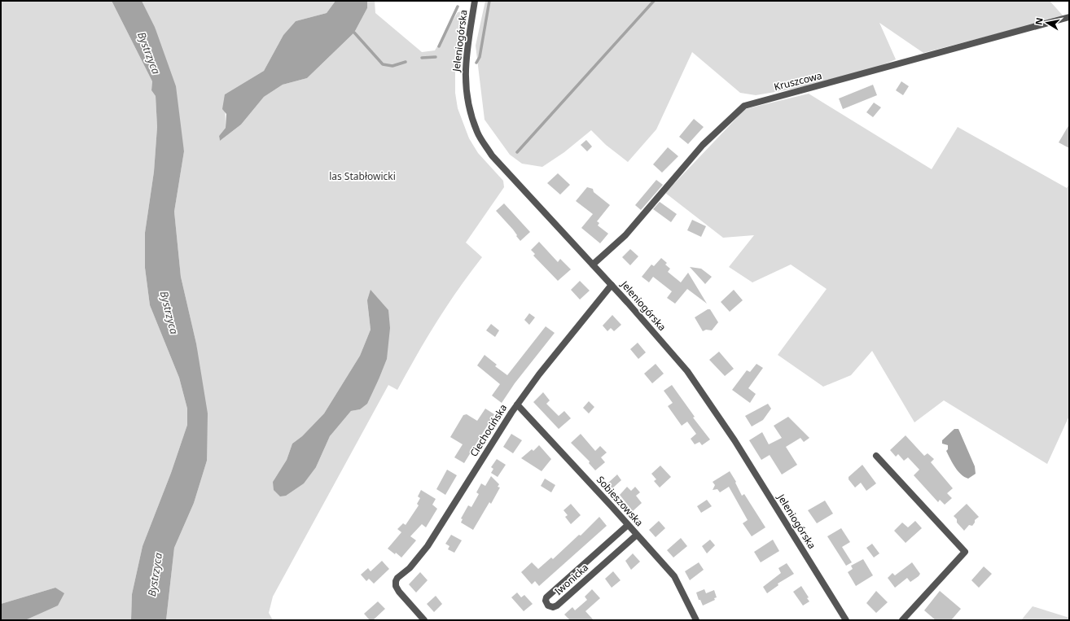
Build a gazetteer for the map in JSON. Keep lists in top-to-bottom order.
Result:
{
  "streets": {
    "street": [
      "Jeleniogórska",
      "Kruszcowa",
      "Ciechocińska",
      "Sobieszowska",
      "Iwonicka"
    ]
  },
  "crossings": [
    ["Jeleniogórska", "Kruszcowa"],
    ["Jeleniogórska", "Ciechocińska"],
    ["Ciechocińska", "Sobieszowska"],
    ["Sobieszowska", "Iwonicka"]
  ],
  "water": ["Bystrzyca"],
  "parks": ["las Stabłowicki"],
  "north": "left"
}
